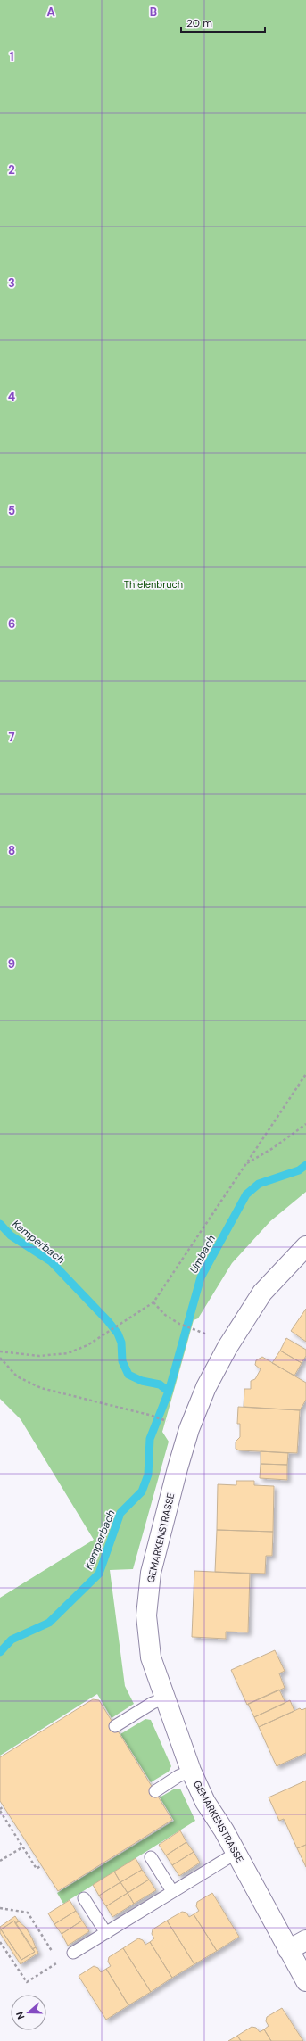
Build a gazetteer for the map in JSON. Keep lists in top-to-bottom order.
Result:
{
  "streets": {
    "street": ["GEMARKENSTRASSE"]
  },
  "water": ["Kemperbach", "Umbach"],
  "parks": ["Thielenbruch"],
  "scale_bar": "20 m",
  "north": "left",
  "grid": {
    "columns": ["A", "B"],
    "rows": [
      "1",
      "2",
      "3",
      "4",
      "5",
      "6",
      "7",
      "8",
      "9"
    ]
  }
}
